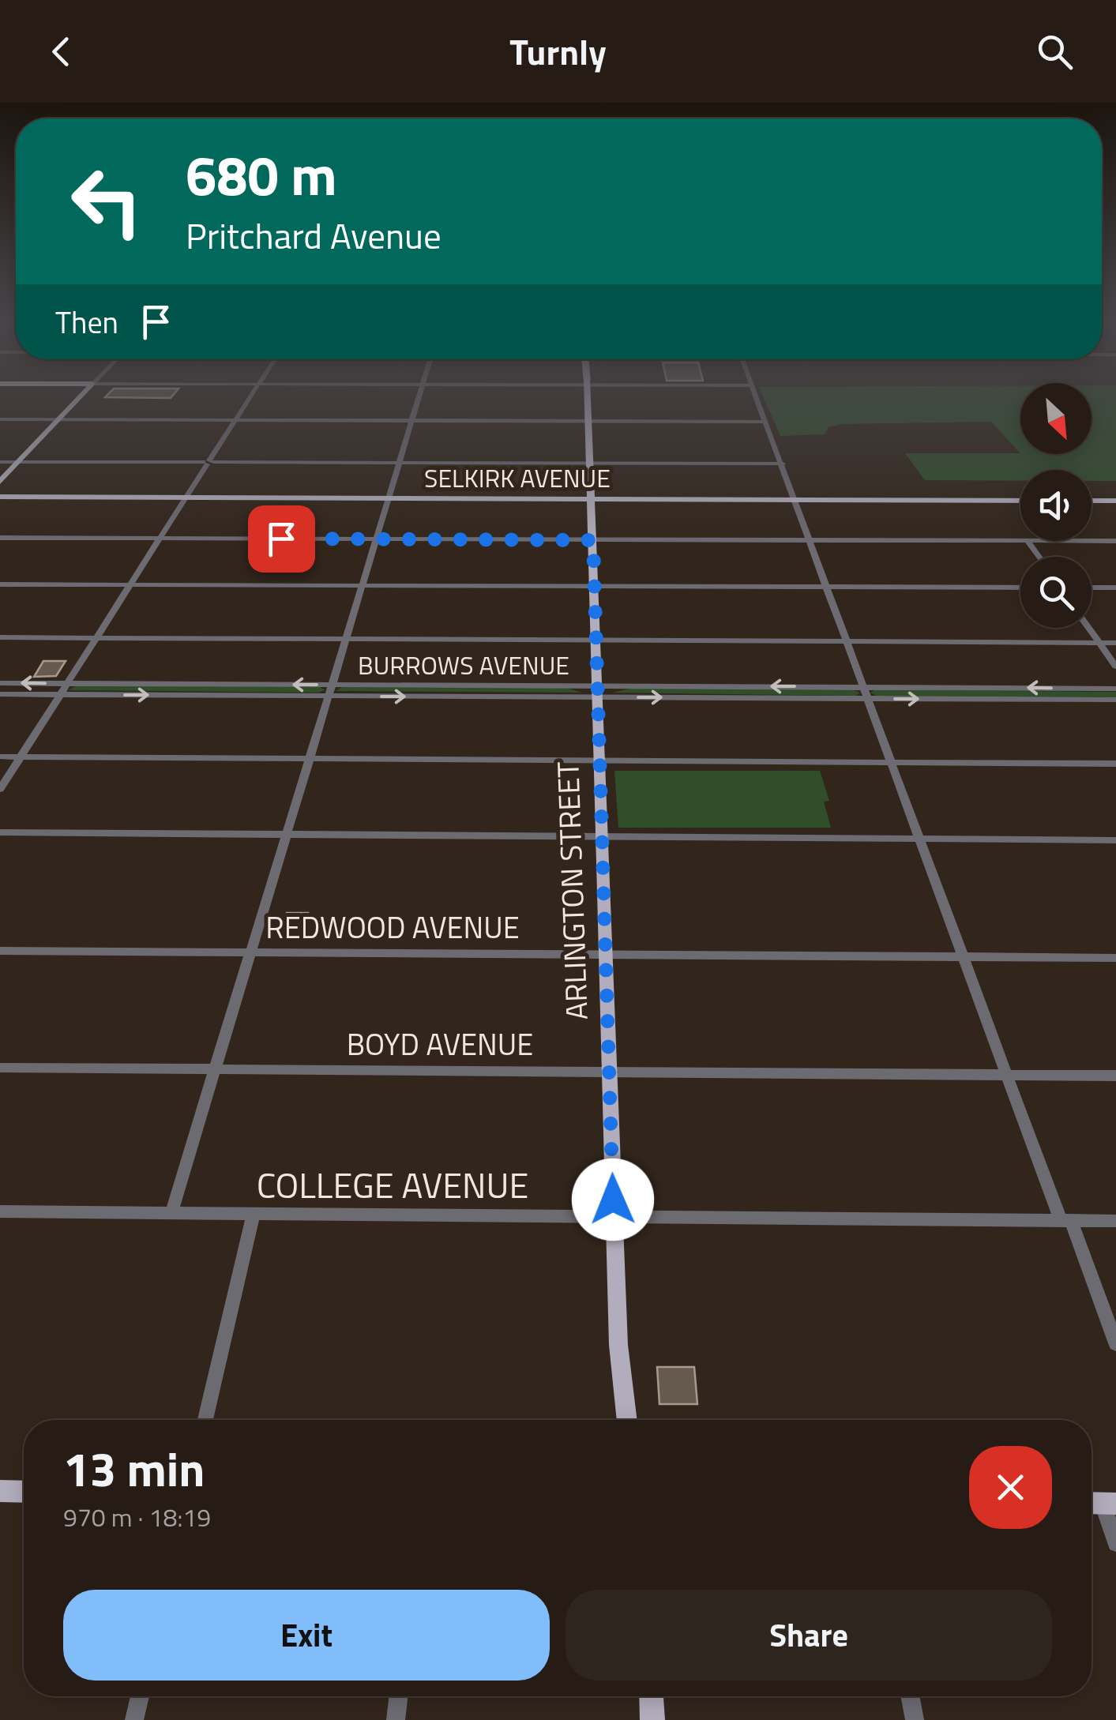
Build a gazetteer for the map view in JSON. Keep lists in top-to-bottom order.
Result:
{
  "streets": {
    "main road": ["SELKIRK AVENUE", "ARLINGTON STREET"],
    "street": [
      "BURROWS AVENUE",
      "REDWOOD AVENUE",
      "BOYD AVENUE",
      "COLLEGE AVENUE"
    ]
  },
  "crossings": [
    ["SELKIRK AVENUE", "ARLINGTON STREET"],
    ["BURROWS AVENUE", "ARLINGTON STREET"],
    ["ARLINGTON STREET", "REDWOOD AVENUE"],
    ["ARLINGTON STREET", "BOYD AVENUE"],
    ["ARLINGTON STREET", "COLLEGE AVENUE"]
  ],
  "north": "bottom right",
  "page": {
    "header": "Turnly",
    "turn": ["680 m", "Pritchard Avenue"],
    "then": "Then",
    "heading": ["13 min", "970 m · 18:19"],
    "buttons": ["Exit", "Share"]
  }
}
